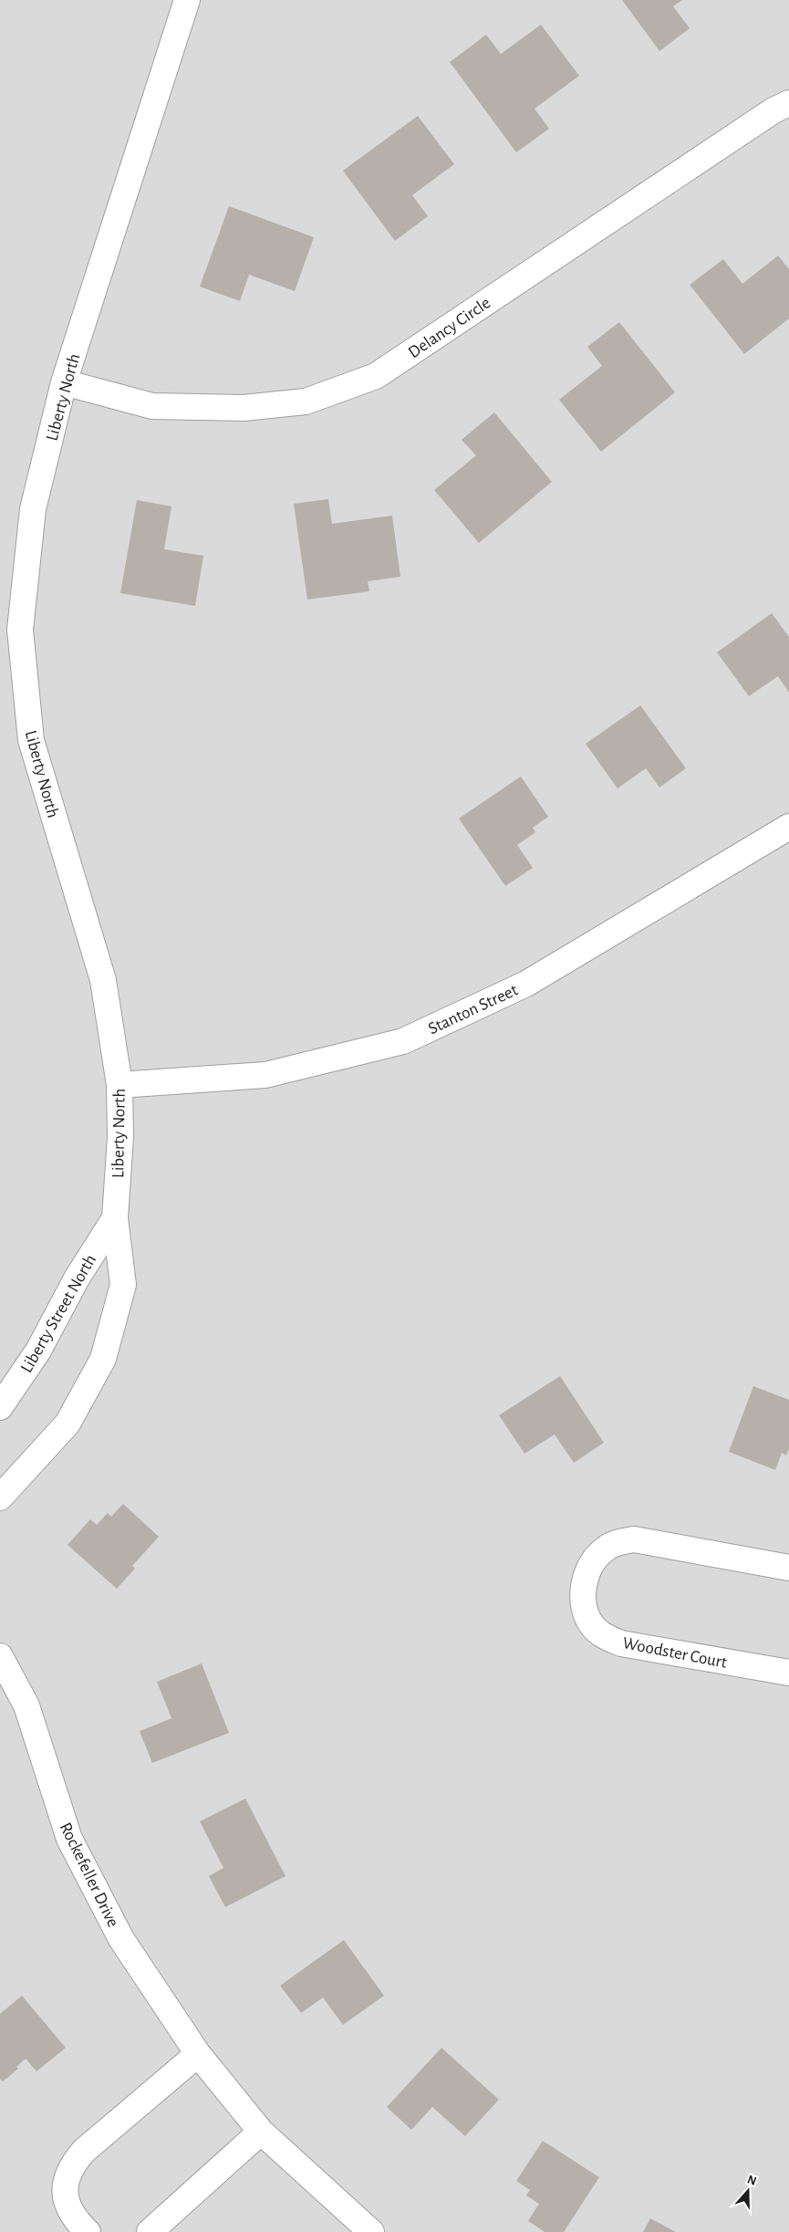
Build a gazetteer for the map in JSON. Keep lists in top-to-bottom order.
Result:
{
  "streets": {
    "street": [
      "Delancy Circle",
      "Liberty North",
      "Stanton Street",
      "Liberty Street North",
      "Woodster Court",
      "Rockefeller Drive"
    ]
  },
  "crossings": [
    ["Delancy Circle", "Liberty North"],
    ["Liberty North", "Stanton Street"],
    ["Liberty North", "Liberty Street North"]
  ],
  "north": "top"
}
